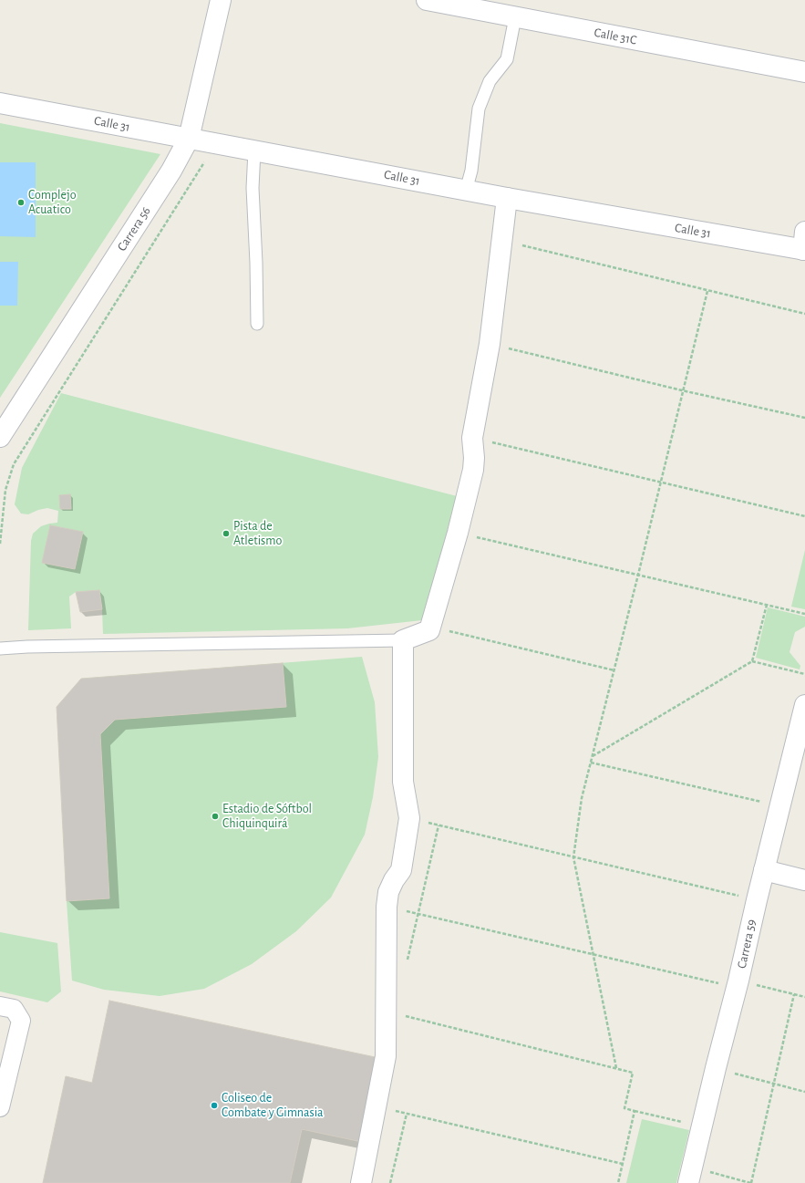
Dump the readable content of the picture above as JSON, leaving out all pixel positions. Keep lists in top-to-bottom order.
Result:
{
  "streets": {
    "street": [
      "Calle 31C",
      "Calle 31",
      "Carrera 56",
      "Carrera 59"
    ]
  },
  "crossings": [
    ["Calle 31", "Carrera 56"]
  ],
  "places": [
    "Complejo Acuatico",
    "Pista de Atletismo",
    "Estadio de Sóftbol Chiquinquirá",
    "Coliseo de Combate y Gimnasia"
  ]
}
